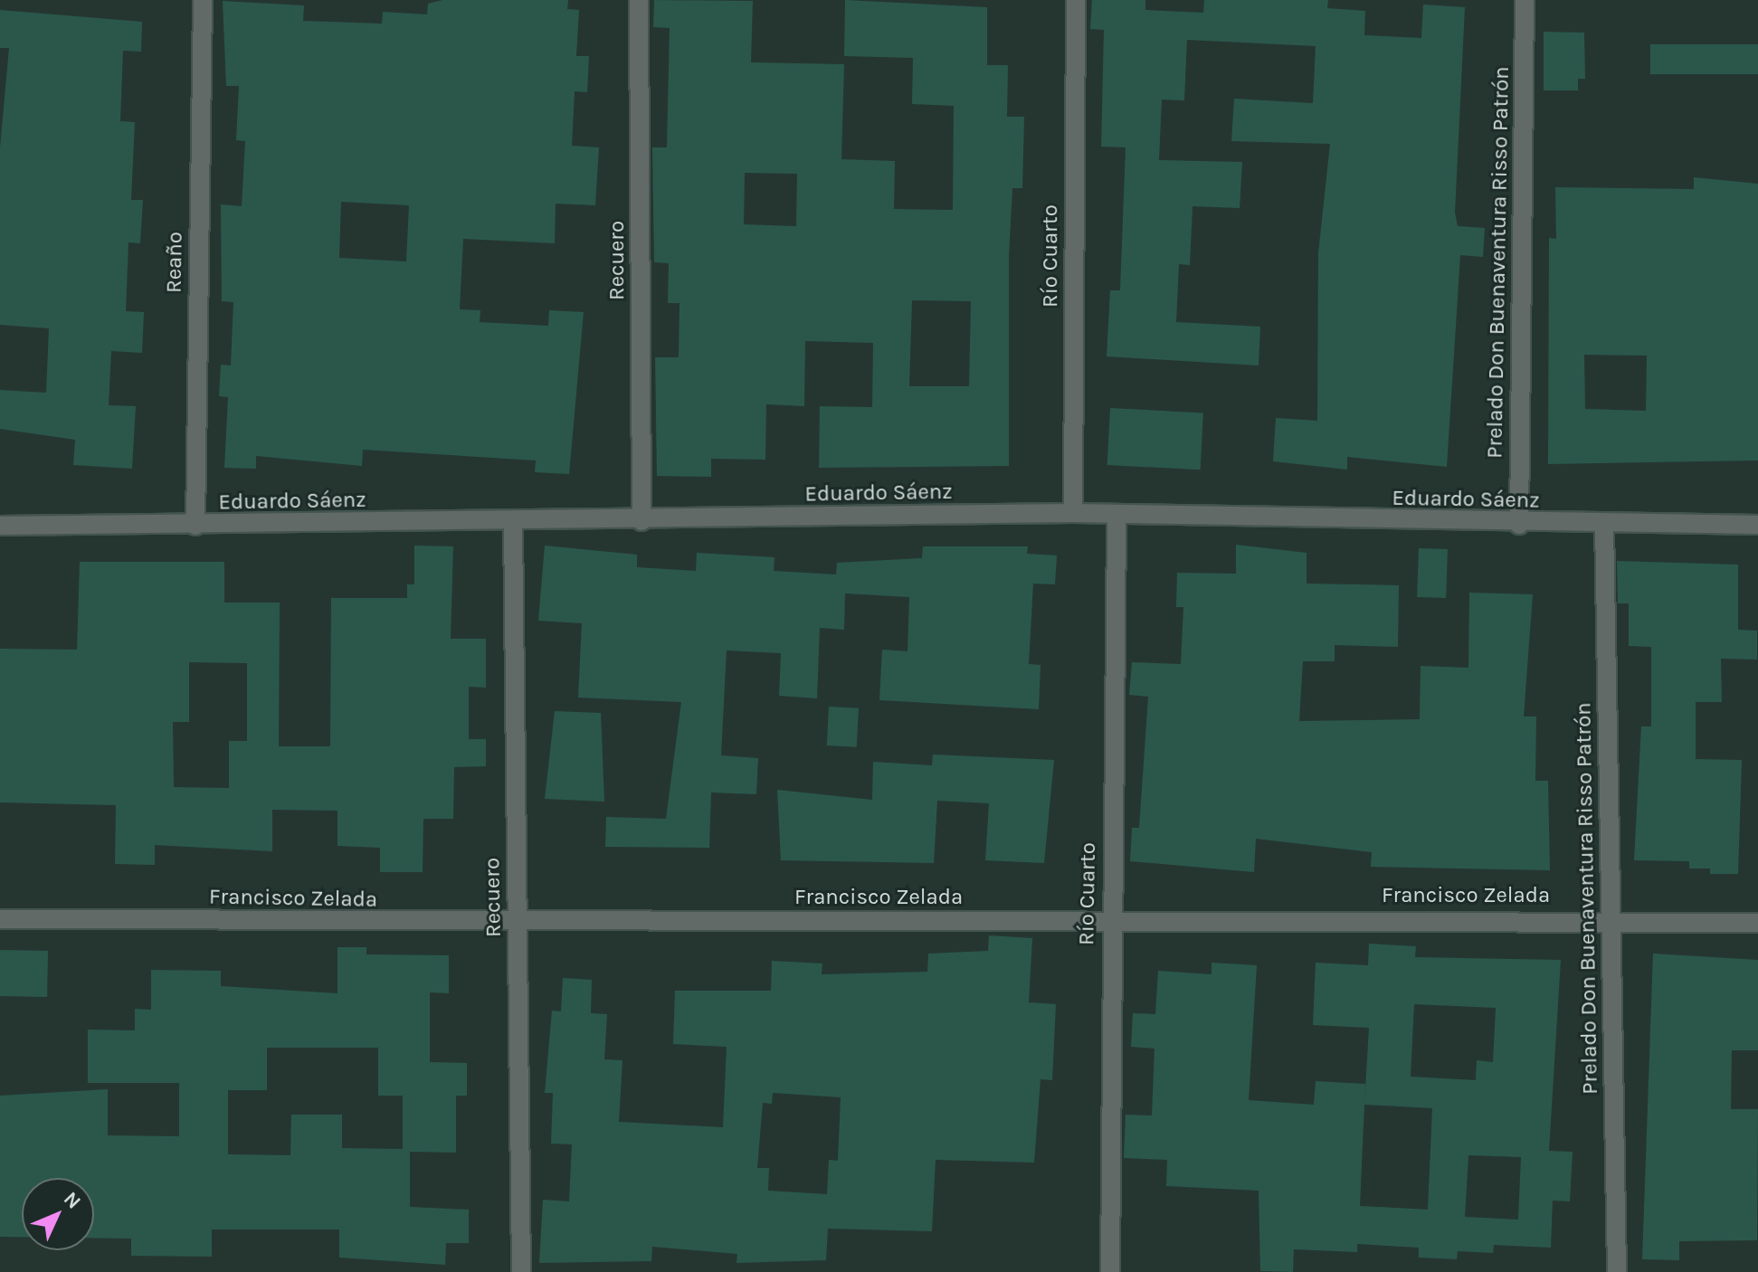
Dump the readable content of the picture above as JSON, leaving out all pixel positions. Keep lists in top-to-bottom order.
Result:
{
  "streets": {
    "street": [
      "Río Cuarto",
      "Recuero",
      "Reaño",
      "Prelado Don Buenaventura Risso Patrón",
      "Eduardo Sáenz",
      "Francisco Zelada"
    ]
  },
  "crossings": [
    ["Río Cuarto", "Eduardo Sáenz"],
    ["Río Cuarto", "Francisco Zelada"],
    ["Recuero", "Eduardo Sáenz"],
    ["Recuero", "Francisco Zelada"],
    ["Reaño", "Eduardo Sáenz"],
    ["Prelado Don Buenaventura Risso Patrón", "Eduardo Sáenz"],
    ["Prelado Don Buenaventura Risso Patrón", "Francisco Zelada"]
  ],
  "north": "top right"
}
